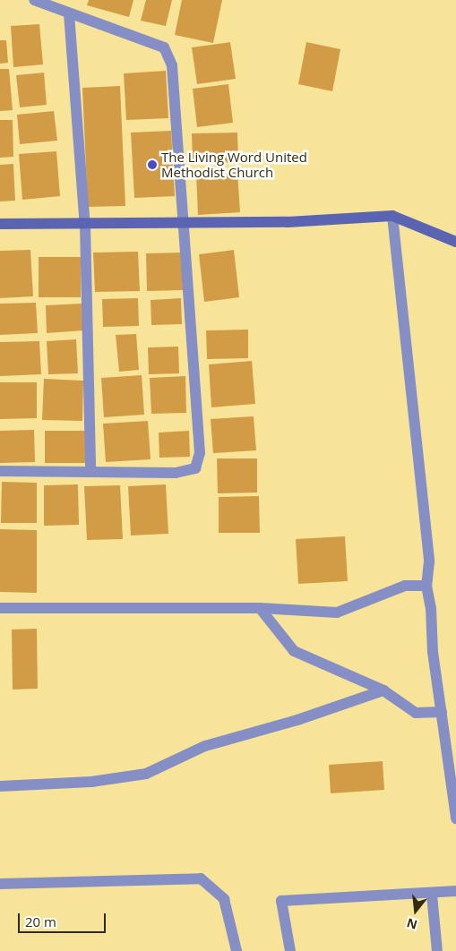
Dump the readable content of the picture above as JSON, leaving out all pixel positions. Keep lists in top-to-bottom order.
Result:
{
  "places": ["The Living Word United Methodist Church"],
  "scale_bar": "20 m",
  "north": "bottom"
}
